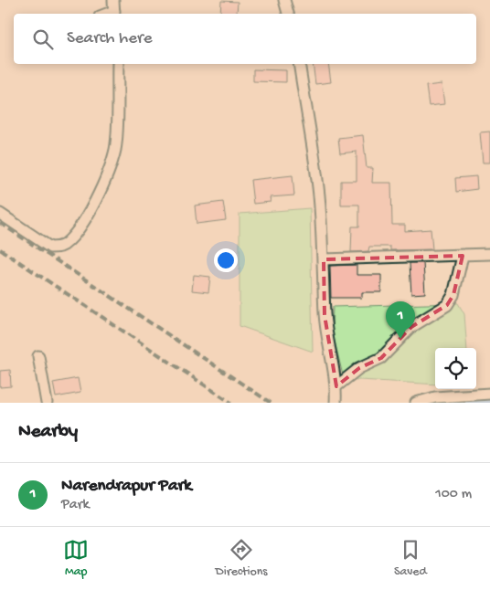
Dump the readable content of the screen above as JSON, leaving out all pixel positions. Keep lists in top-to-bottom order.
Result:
{
  "page": {
    "search": "Search here",
    "pins": "1",
    "heading": "Nearby",
    "list": [
      {
        "mark": "1",
        "name": "Narendrapur Park",
        "note": "Park",
        "value": "100 m"
      }
    ],
    "nav": ["Map", "Directions", "Saved"]
  }
}
